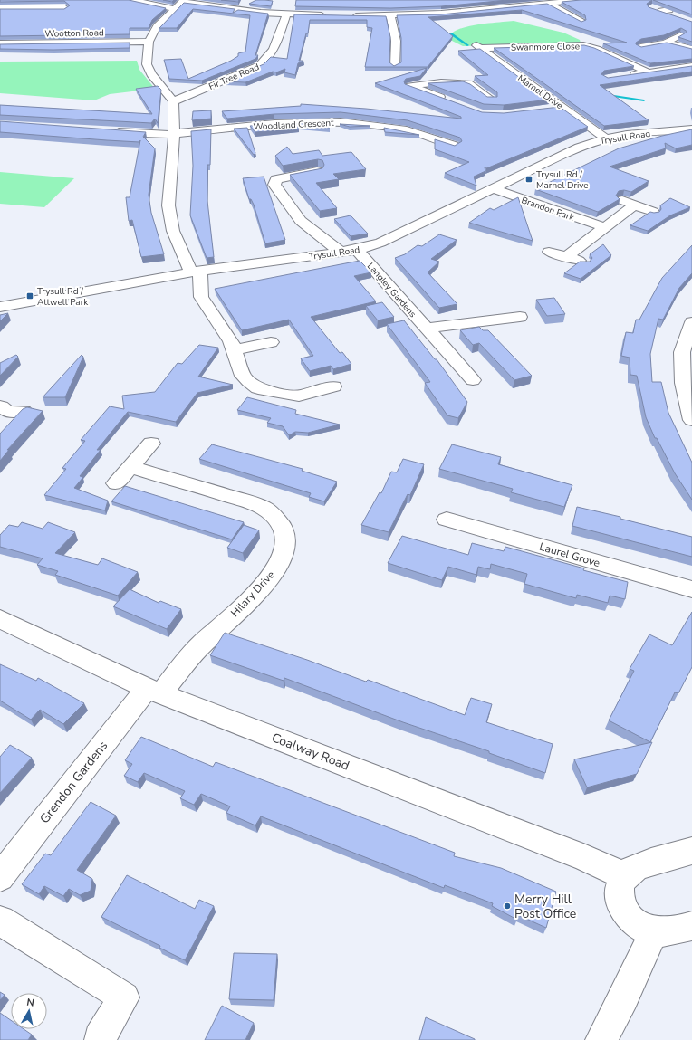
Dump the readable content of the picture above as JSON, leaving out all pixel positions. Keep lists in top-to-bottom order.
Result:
{
  "streets": {
    "street": [
      "Wootton Road",
      "Swanmore Close",
      "Fir Tree Road",
      "Marnel Drive",
      "Woodland Crescent",
      "Trysull Road",
      "Brandon Park",
      "Langley Gardens",
      "Laurel Grove",
      "Hilary Drive",
      "Coalway Road",
      "Grendon Gardens"
    ]
  },
  "crossings": [
    ["Swanmore Close", "Marnel Drive"],
    ["Marnel Drive", "Trysull Road"],
    ["Trysull Road", "Brandon Park"],
    ["Trysull Road", "Langley Gardens"],
    ["Hilary Drive", "Coalway Road"],
    ["Hilary Drive", "Grendon Gardens"],
    ["Coalway Road", "Grendon Gardens"]
  ],
  "places": {
    "transit": ["Trysull Rd / Marnel Drive", "Trysull Rd / Attwell Park"],
    "other": ["Merry Hill Post Office"]
  },
  "north": "top"
}
